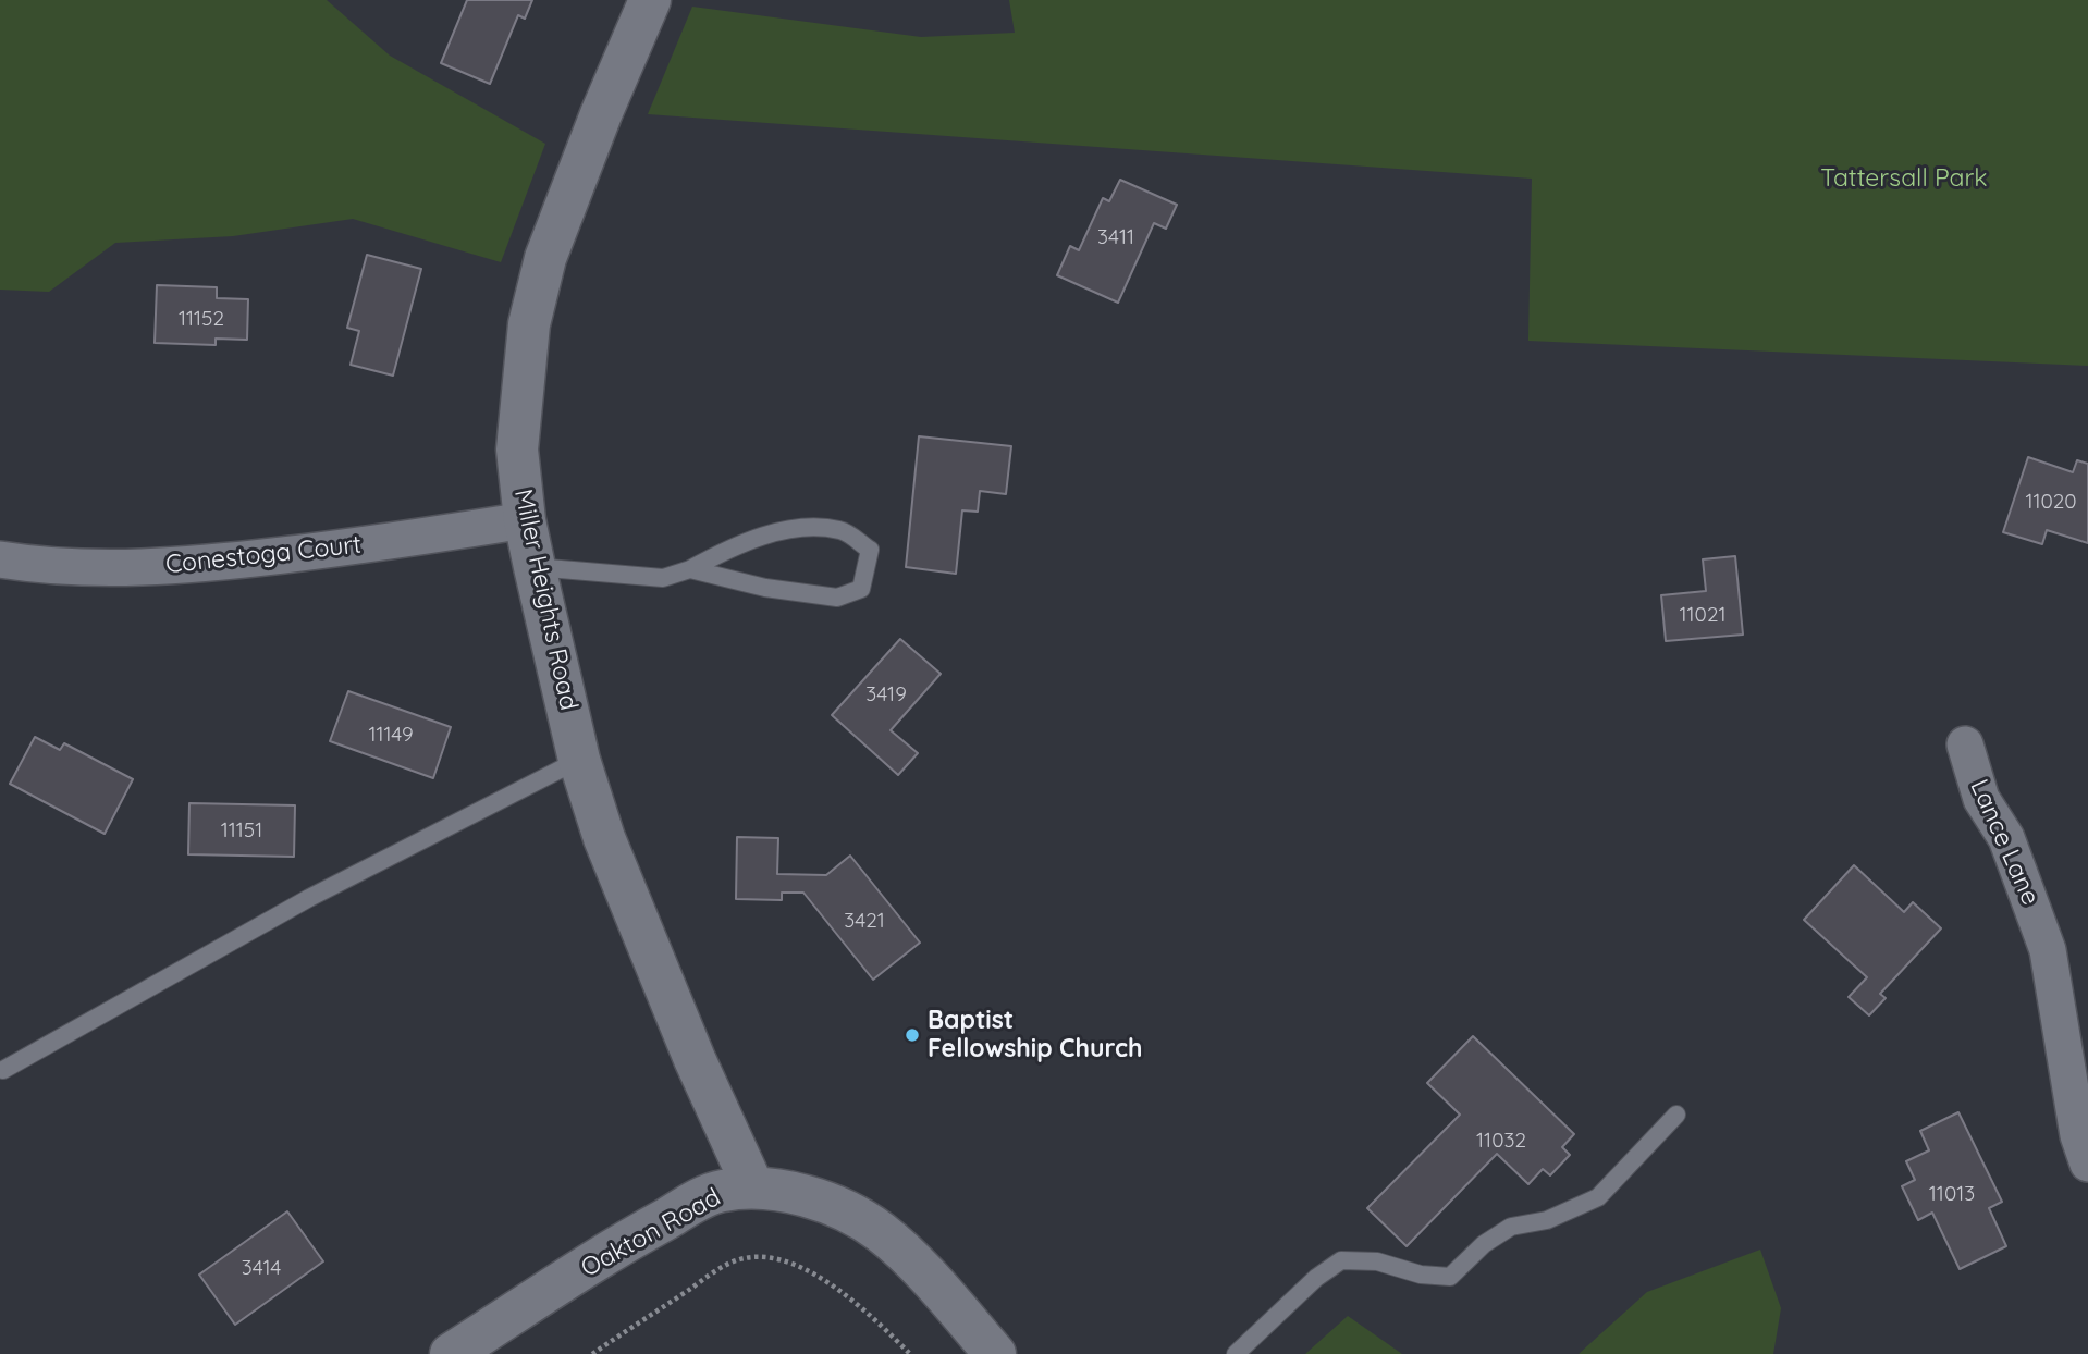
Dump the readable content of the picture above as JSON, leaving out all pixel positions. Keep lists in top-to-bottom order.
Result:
{
  "streets": {
    "street": [
      "Conestoga Court",
      "Miller Heights Road",
      "Lance Lane",
      "Oakton Road"
    ]
  },
  "crossings": [
    ["Conestoga Court", "Miller Heights Road"],
    ["Miller Heights Road", "Oakton Road"]
  ],
  "parks": ["Tattersall Park"],
  "places": ["Baptist Fellowship Church"],
  "house_numbers": [
    "3411",
    "11152",
    "11020",
    "11021",
    "3419",
    "11149",
    "11151",
    "3421",
    "11032",
    "11013",
    "3414"
  ]
}
